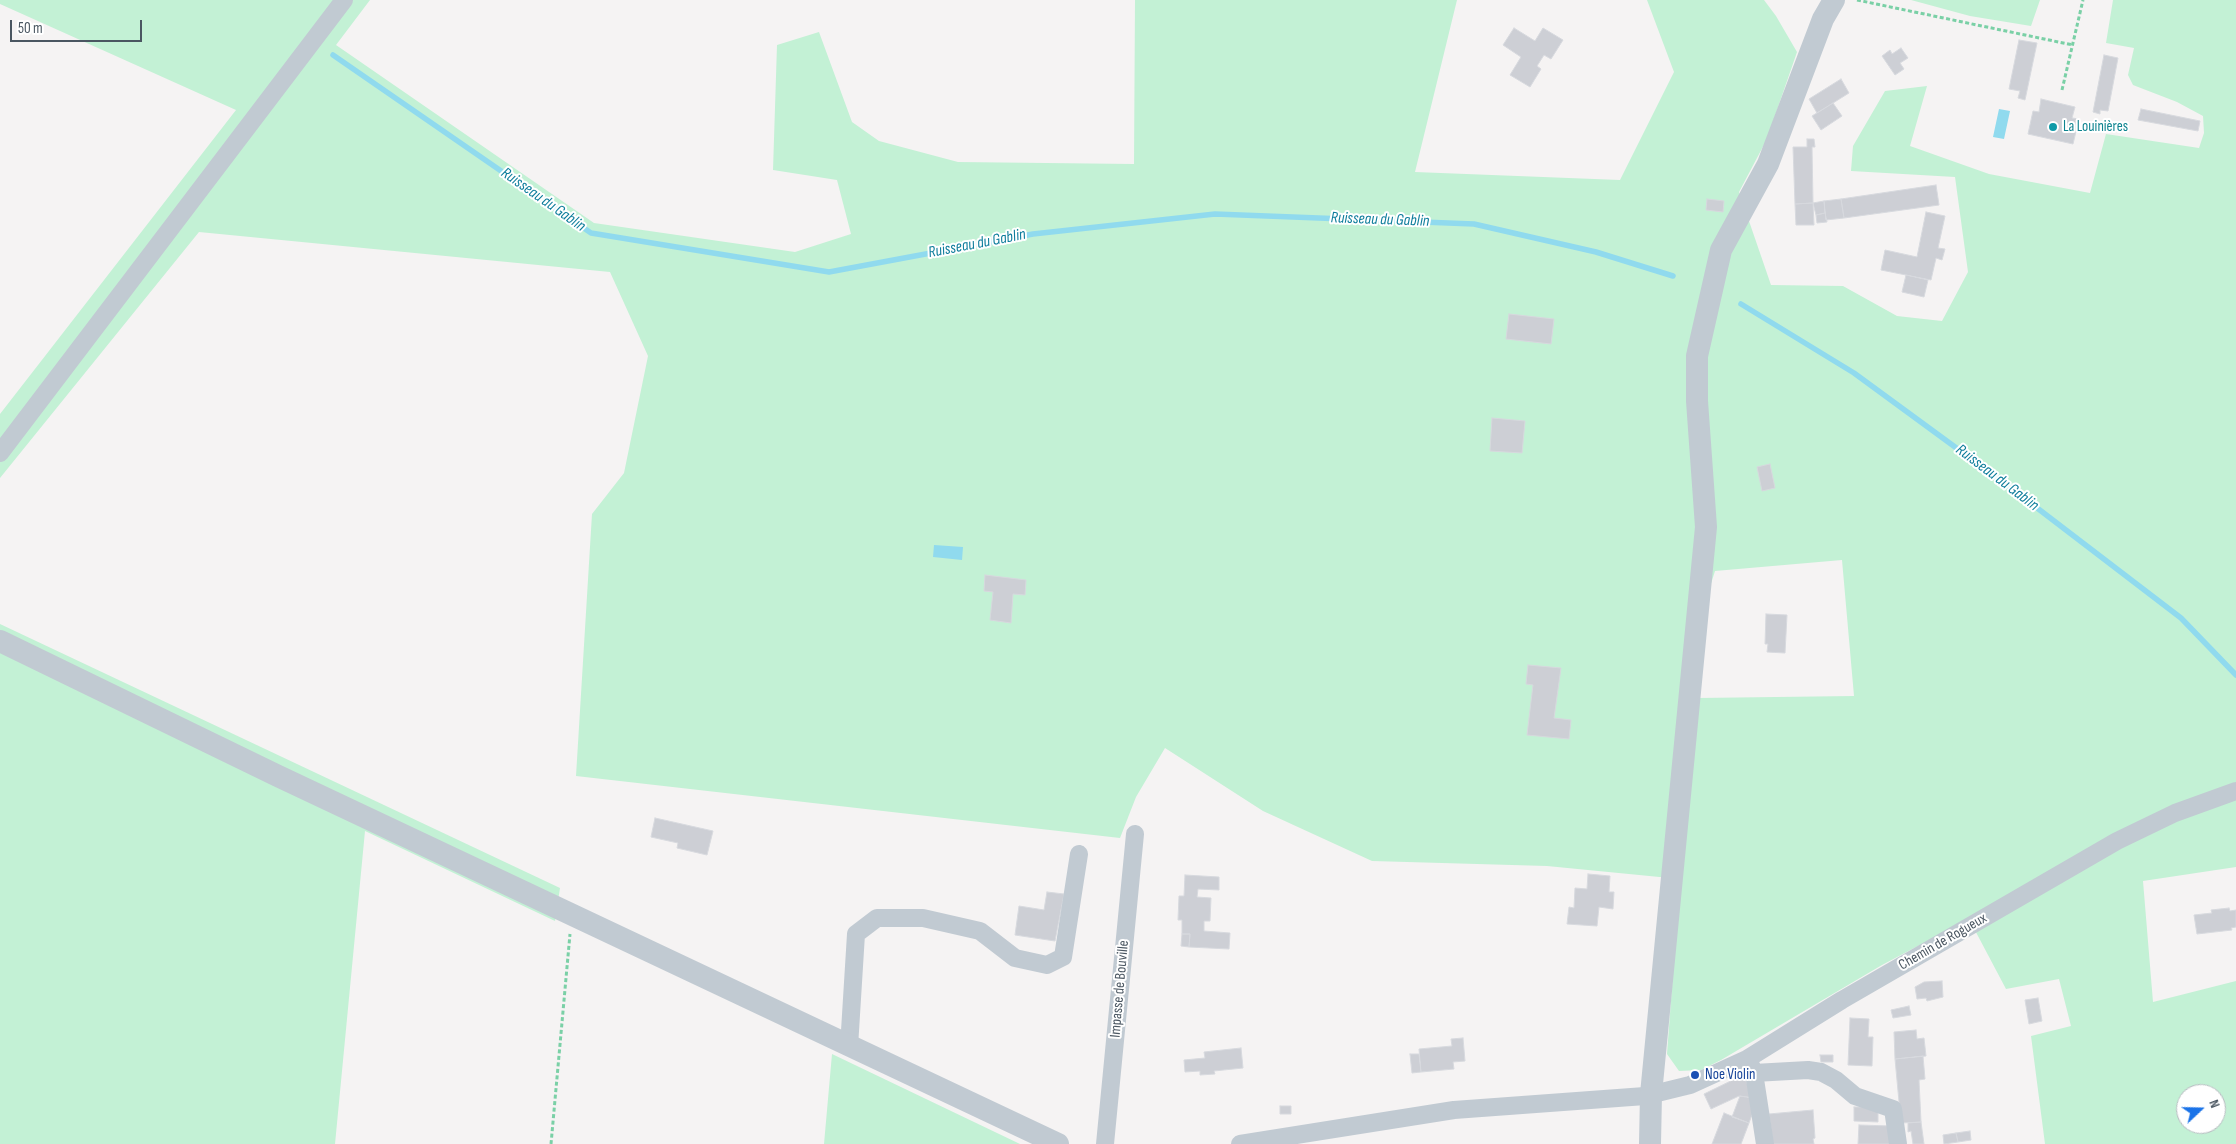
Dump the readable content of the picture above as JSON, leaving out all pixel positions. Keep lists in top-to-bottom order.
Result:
{
  "streets": {
    "street": ["Chemin de Rogueux", "Impasse de Bouville"]
  },
  "water": ["Ruisseau du Gablin"],
  "places": ["La Louinières", "Noe Violin"],
  "scale_bar": "50 m",
  "north": "right"
}
